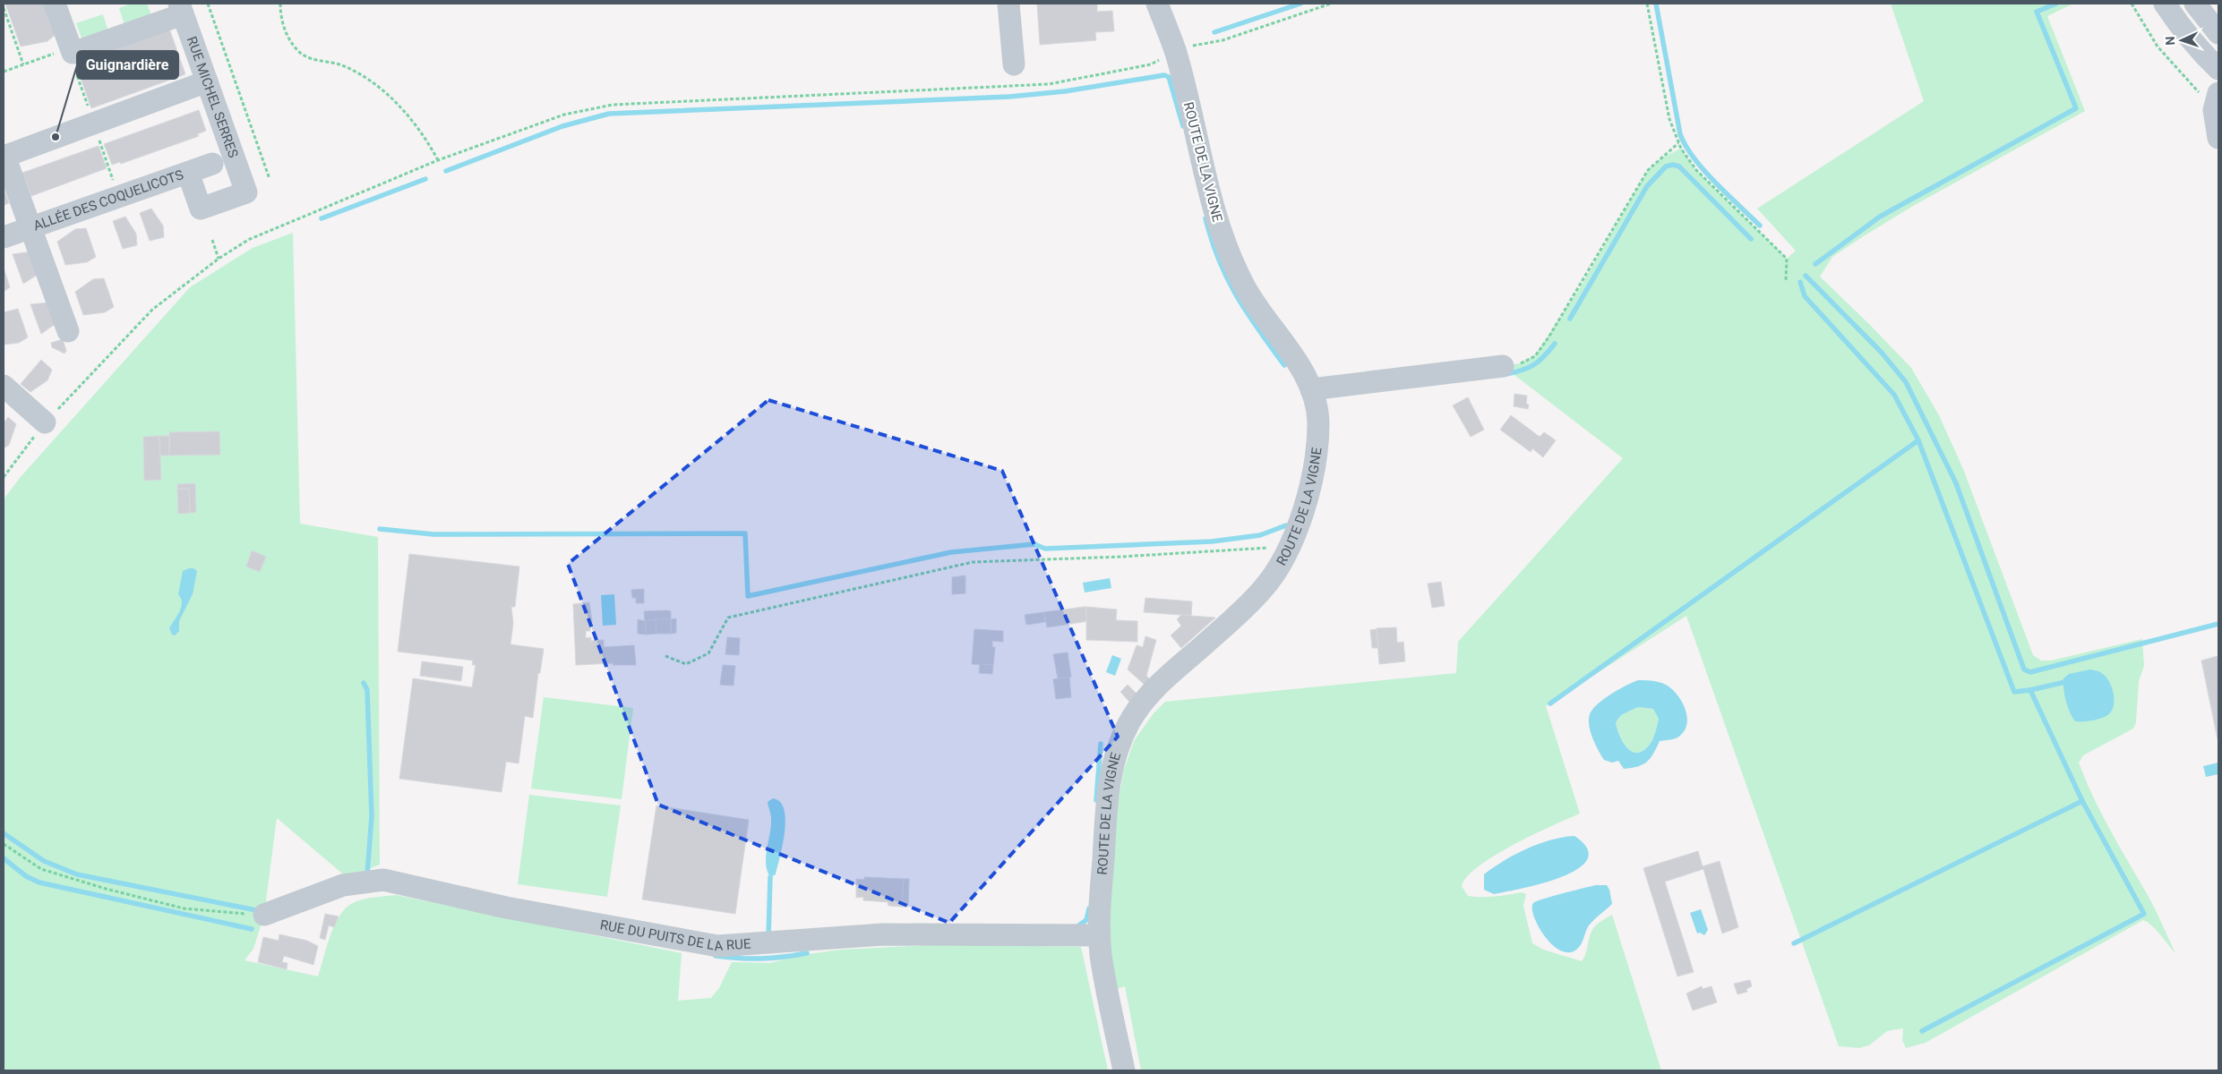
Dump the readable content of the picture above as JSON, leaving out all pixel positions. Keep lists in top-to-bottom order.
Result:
{
  "streets": {
    "street": [
      "RUE MICHEL SERRES",
      "ROUTE DE LA VIGNE",
      "ALLÉE DES COQUELICOTS",
      "RUE DU PUITS DE LA RUE"
    ]
  },
  "crossings": [
    ["RUE MICHEL SERRES", "ALLÉE DES COQUELICOTS"],
    ["ROUTE DE LA VIGNE", "RUE DU PUITS DE LA RUE"]
  ],
  "places": ["Guignardière"],
  "north": "left"
}
